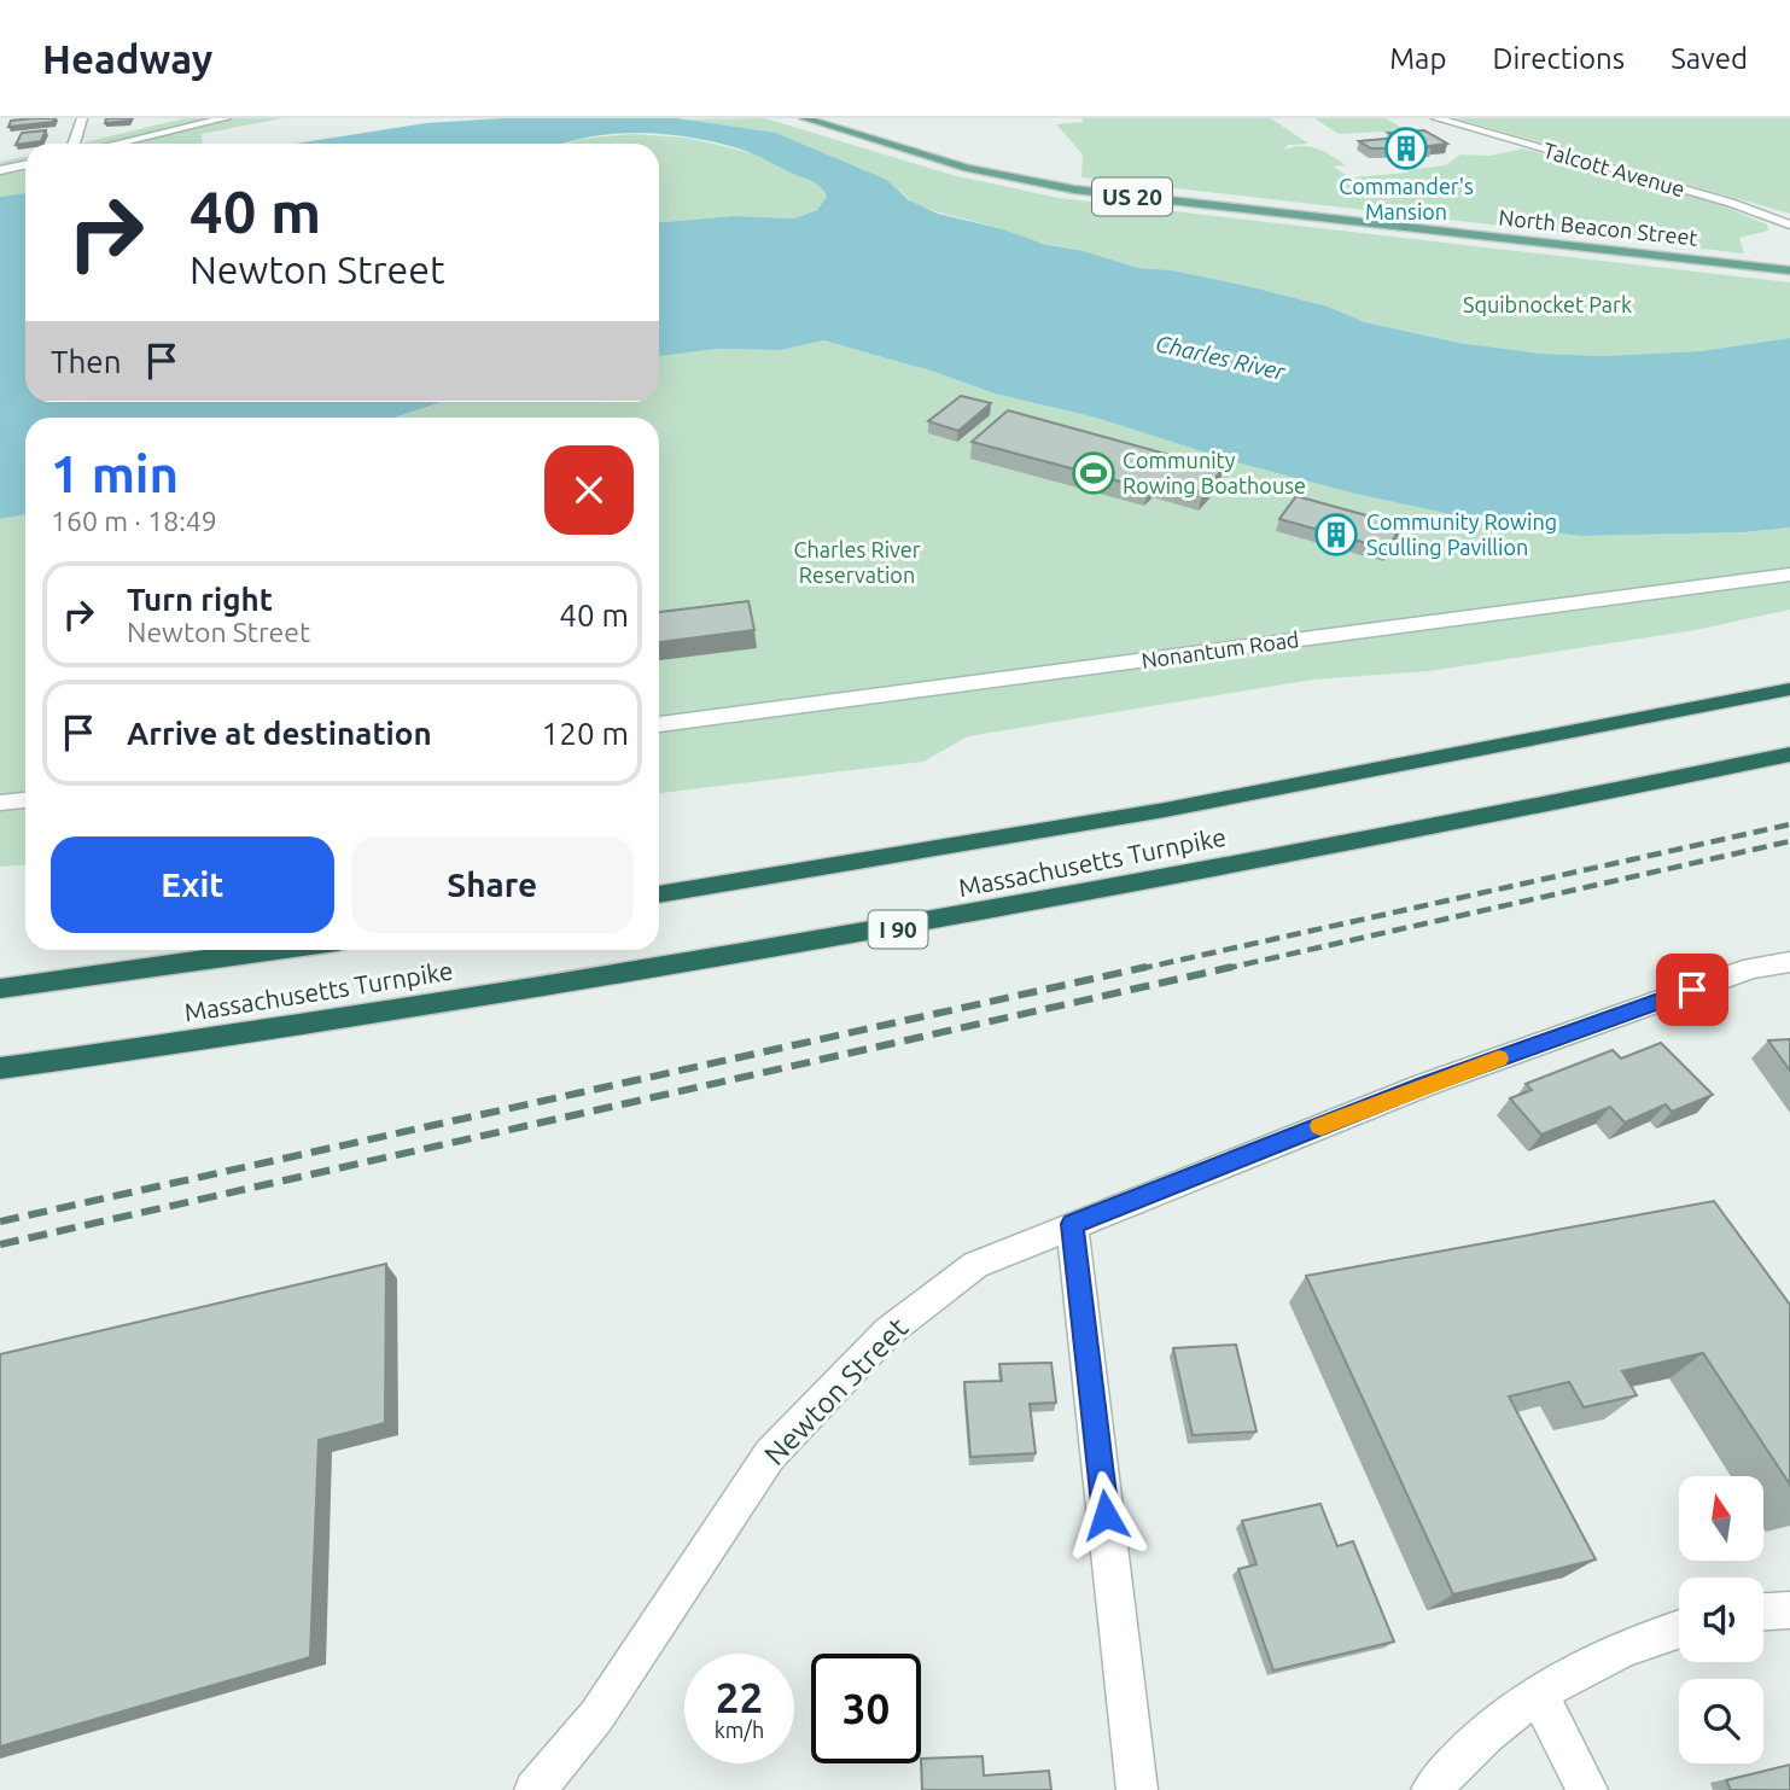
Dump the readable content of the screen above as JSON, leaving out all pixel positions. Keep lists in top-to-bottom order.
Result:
{
  "streets": {
    "highway": ["Massachusetts Turnpike", "I 90"],
    "main road": ["US 20", "North Beacon Street"],
    "street": ["Talcott Avenue", "Nonantum Road", "Newton Street"]
  },
  "water": ["Charles River"],
  "parks": ["Squibnocket Park", "Charles River Reservation"],
  "places": {
    "building": ["Commander's Mansion", "Community Rowing Sculling Pavillion"],
    "sports": ["Community Rowing Boathouse"]
  },
  "north": "top",
  "page": {
    "header": "Headway",
    "nav": ["Map", "Directions", "Saved"],
    "turn": ["40 m", "Newton Street"],
    "then": "Then",
    "heading": ["1 min", "160 m · 18:49"],
    "list": [
      {
        "name": "Turn right",
        "note": "Newton Street",
        "value": "40 m"
      },
      {
        "name": "Arrive at destination",
        "value": "120 m"
      }
    ],
    "buttons": ["Exit", "Share"],
    "speed": "22 km/h",
    "limit": "30"
  }
}
